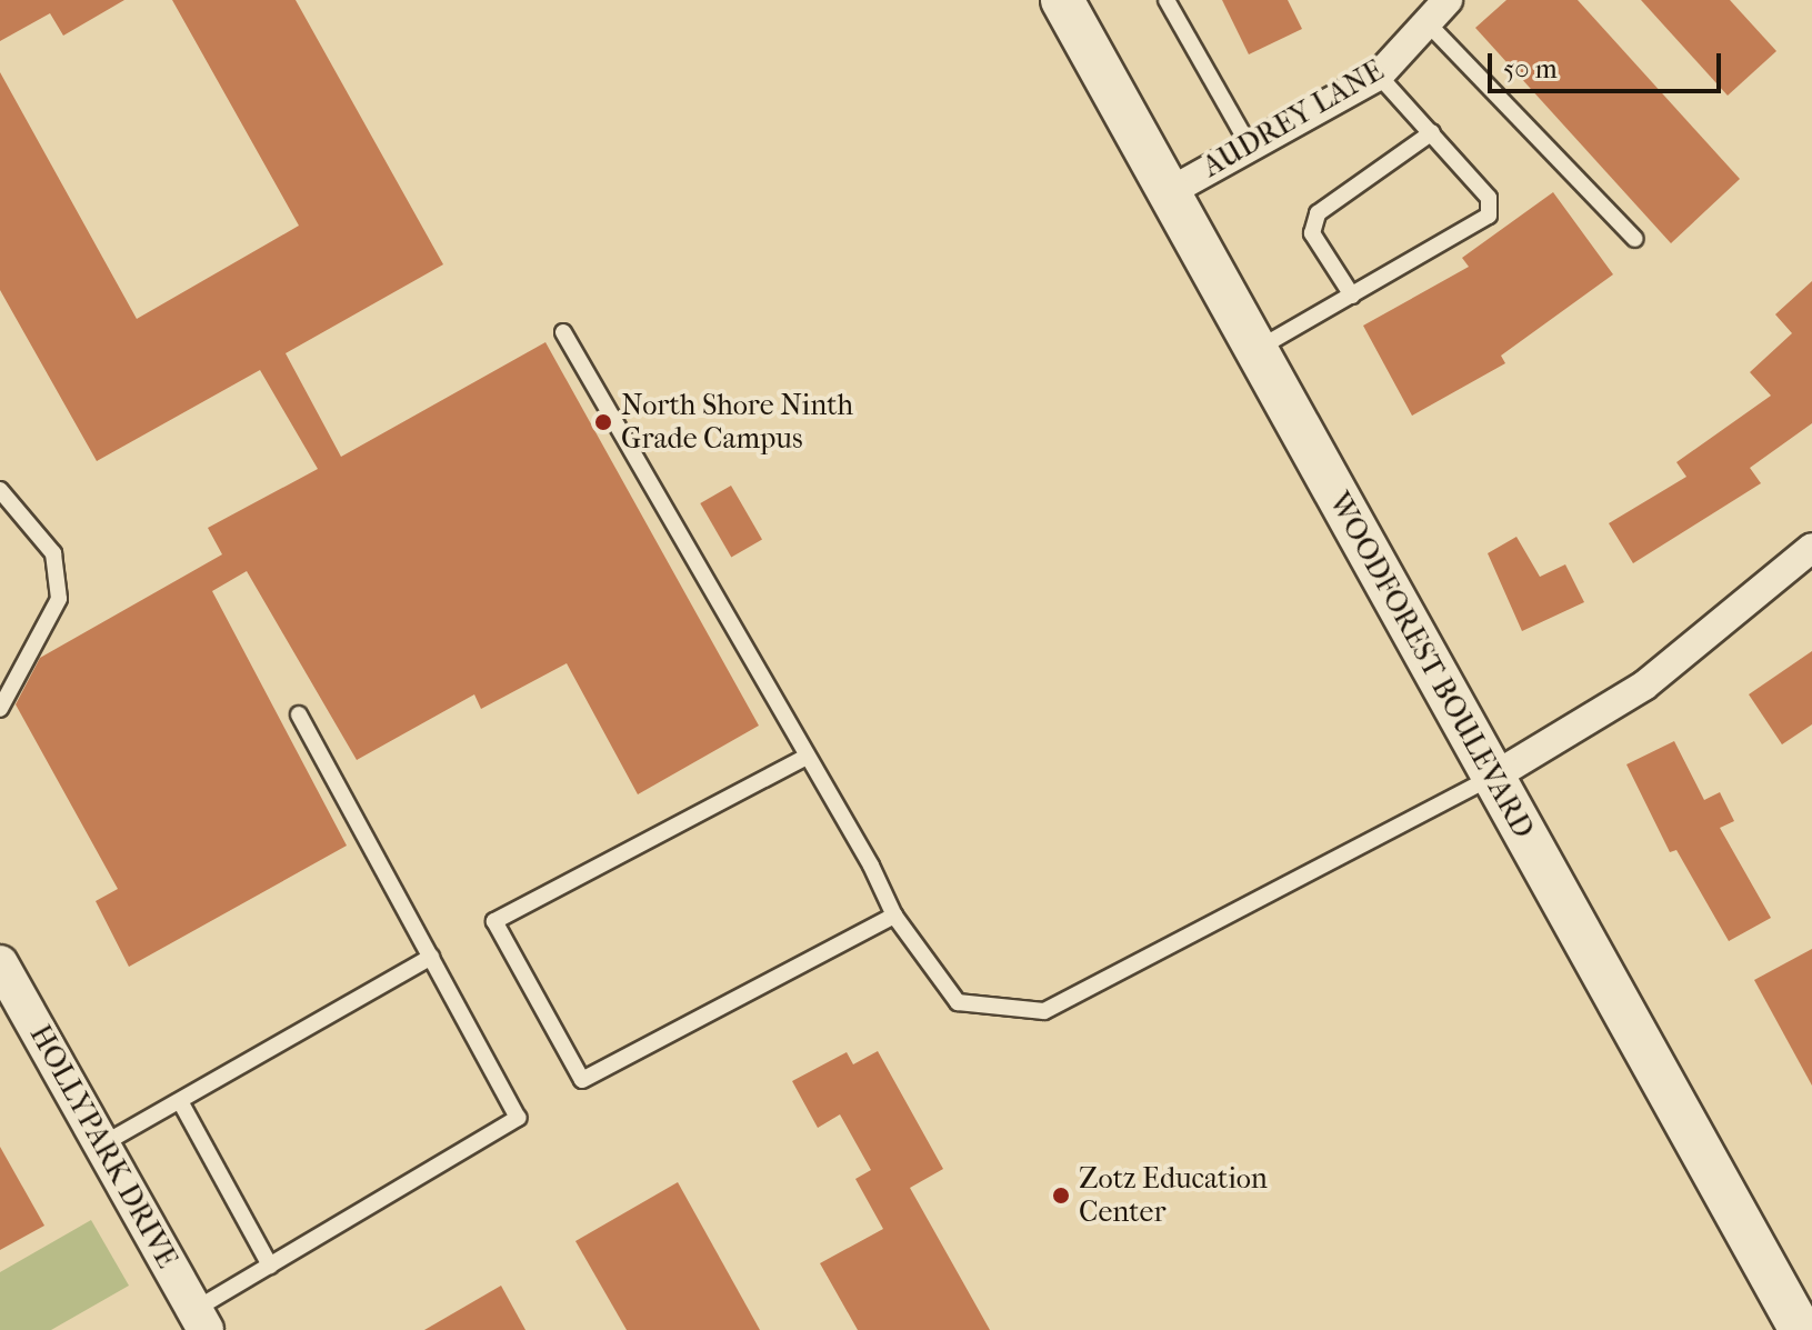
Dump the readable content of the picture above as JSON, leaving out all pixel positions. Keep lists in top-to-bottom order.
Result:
{
  "streets": {
    "main road": ["WOODFOREST BOULEVARD"],
    "street": ["AUDREY LANE", "HOLLYPARK DRIVE"]
  },
  "crossings": [
    ["AUDREY LANE", "WOODFOREST BOULEVARD"]
  ],
  "places": ["North Shore Ninth Grade Campus", "Zotz Education Center"],
  "scale_bar": "50 m"
}
